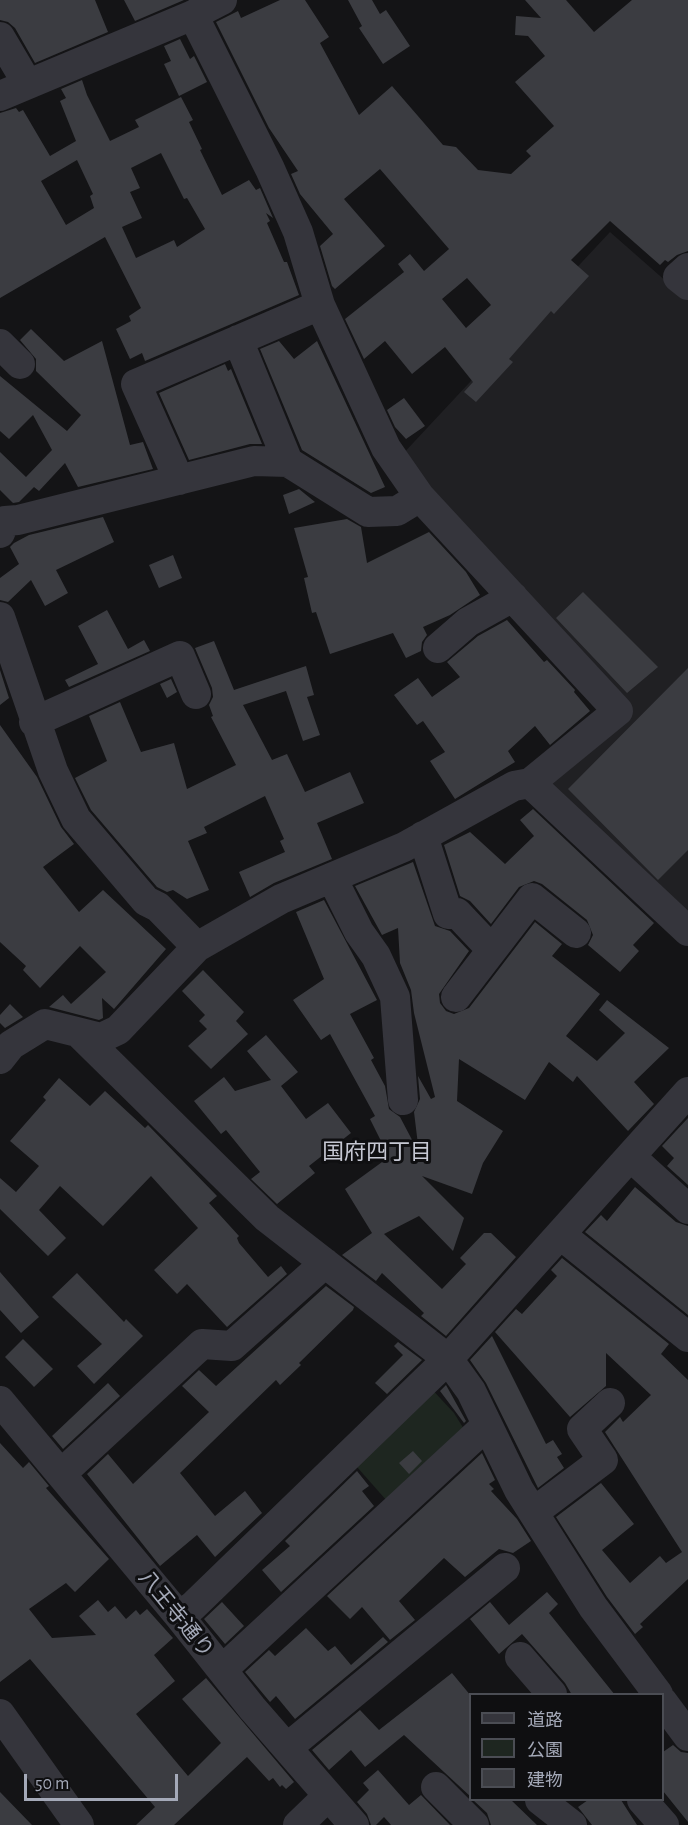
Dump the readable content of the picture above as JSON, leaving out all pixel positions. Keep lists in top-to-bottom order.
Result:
{
  "streets": {
    "street": ["八王寺通り"]
  },
  "districts": ["国府四丁目"],
  "legend": ["道路", "公園", "建物"],
  "scale_bar": "50 m"
}
